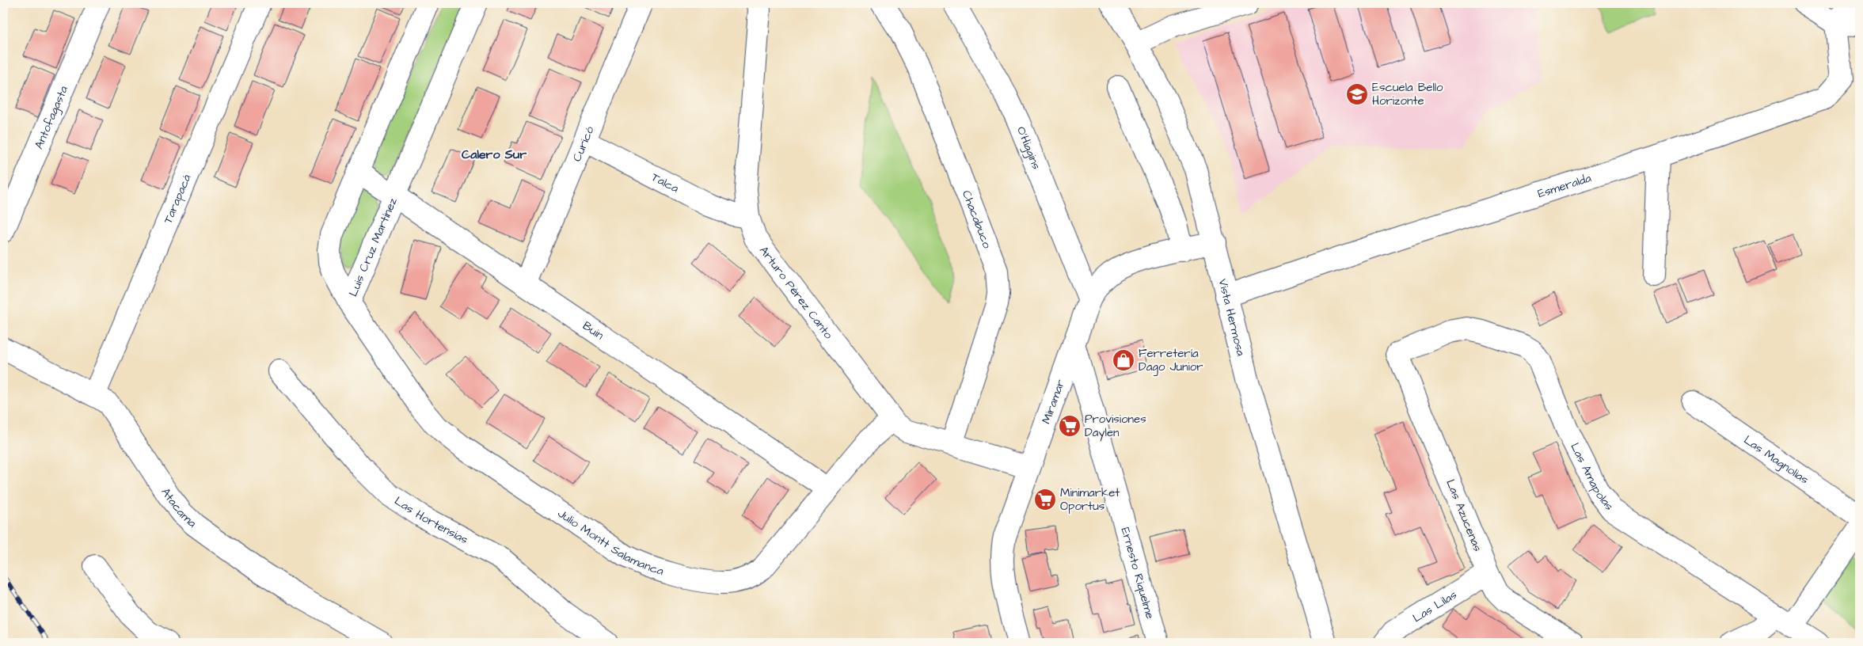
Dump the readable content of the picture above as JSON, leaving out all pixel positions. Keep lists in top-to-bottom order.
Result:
{
  "streets": {
    "street": [
      "Antofagasta",
      "Curicó",
      "O'Higgins",
      "Talca",
      "Esmeralda",
      "Tarapacá",
      "Chacabuco",
      "Luis Cruz Martínez",
      "Arturo Pérez Canto",
      "Vista Hermosa",
      "Buin",
      "Miramar",
      "Las Magnolias",
      "Las Amapolas",
      "Atacama",
      "Las Azucenas",
      "Las Hortensias",
      "Julio Montt Salamanca",
      "Ernesto Riquelme",
      "Las Lilas"
    ]
  },
  "crossings": [
    ["Curicó", "Talca"],
    ["Curicó", "Buin"],
    ["O'Higgins", "Miramar"],
    ["Talca", "Arturo Pérez Canto"],
    ["Esmeralda", "Vista Hermosa"],
    ["Tarapacá", "Atacama"],
    ["Chacabuco", "Arturo Pérez Canto"],
    ["Luis Cruz Martínez", "Buin"],
    ["Luis Cruz Martínez", "Julio Montt Salamanca"],
    ["Arturo Pérez Canto", "Miramar"],
    ["Arturo Pérez Canto", "Julio Montt Salamanca"],
    ["Vista Hermosa", "Miramar"],
    ["Buin", "Julio Montt Salamanca"],
    ["Miramar", "Ernesto Riquelme"],
    ["Las Amapolas", "Las Azucenas"],
    ["Las Azucenas", "Las Lilas"]
  ],
  "districts": ["Calero Sur"],
  "places": {
    "school or university": ["Escuela Bello Horizonte"],
    "shop": ["Ferretería Dago Junior"],
    "supermarket": ["Provisiones Daylen", "Minimarket Oportus"]
  }
}
